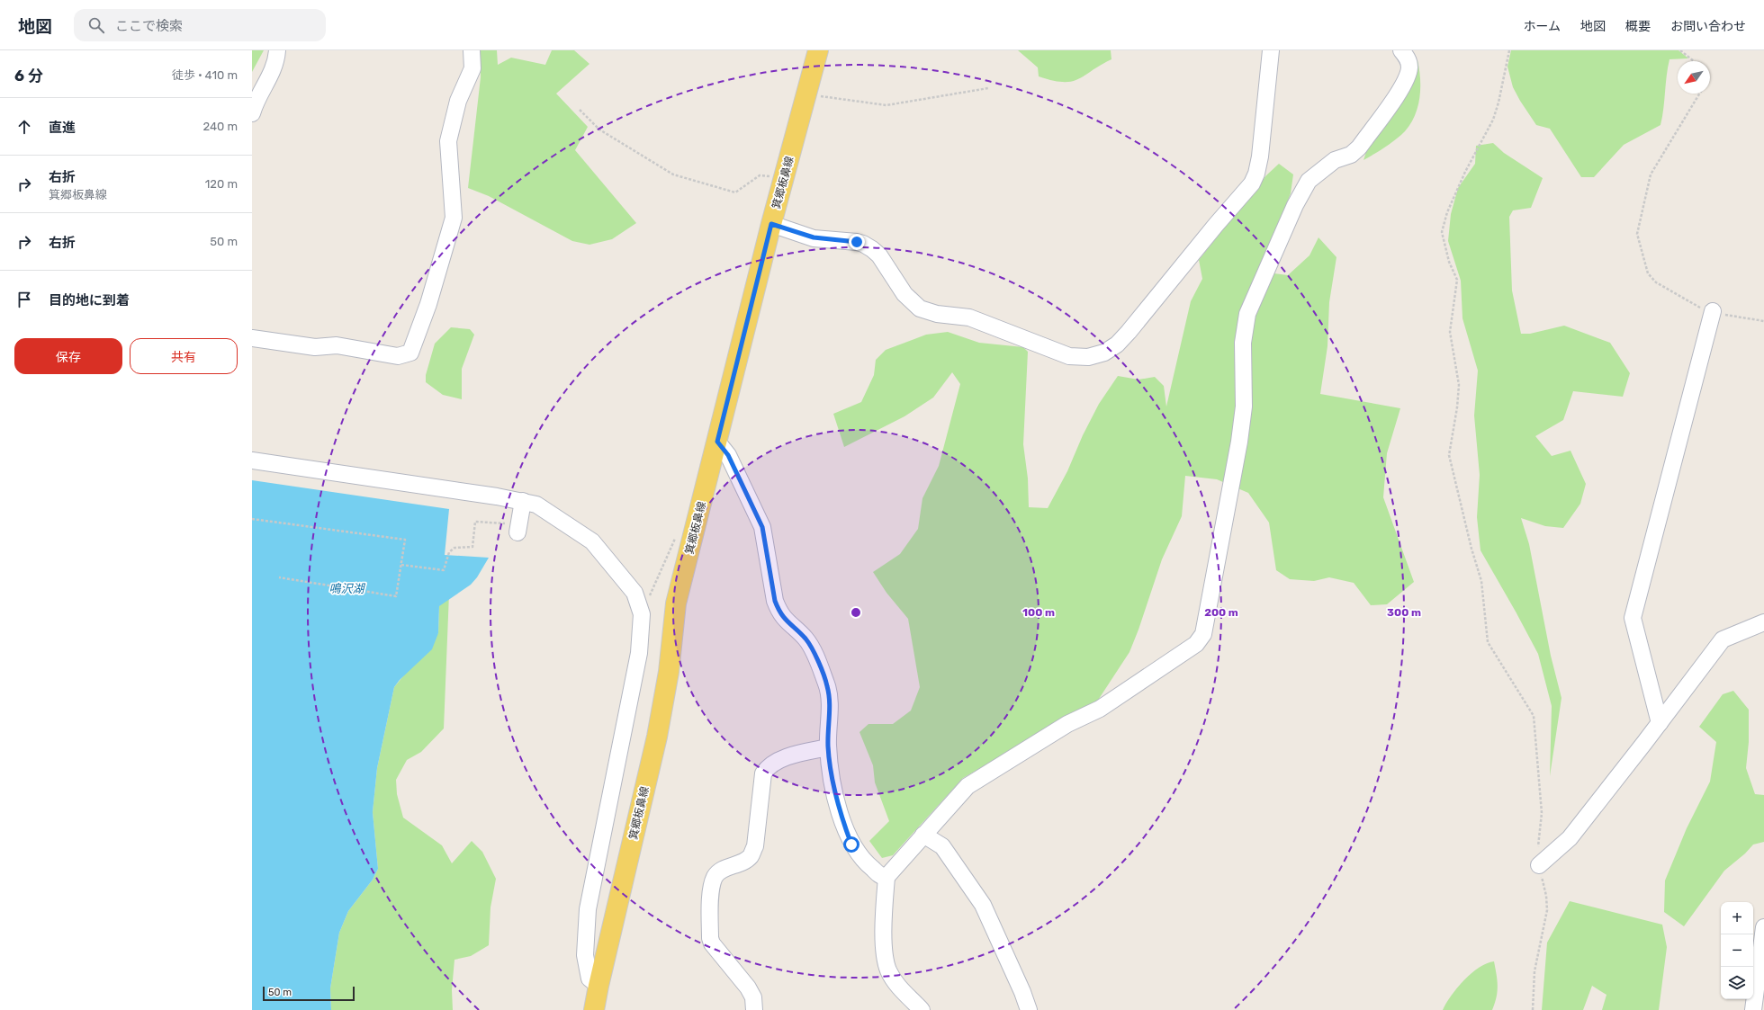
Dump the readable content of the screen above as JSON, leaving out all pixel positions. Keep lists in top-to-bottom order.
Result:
{
  "streets": {
    "main road": ["箕郷板鼻線"]
  },
  "water": ["鳴沢湖"],
  "scale_bar": "50 m",
  "north": "bottom left",
  "page": {
    "header": "地図",
    "search": "ここで検索",
    "nav": [
      "ホーム",
      "地図",
      "概要",
      "お問い合わせ"
    ],
    "heading": ["6 分", "徒歩 · 410 m"],
    "list": [
      ["直進", "240 m"],
      ["右折", "箕郷板鼻線", "120 m"],
      ["右折", "50 m"],
      "目的地に到着"
    ],
    "buttons": ["保存", "共有"],
    "map_buttons": ["+", "−"],
    "scale": "50 m"
  },
  "rings": ["100 m", "200 m", "300 m"]
}
